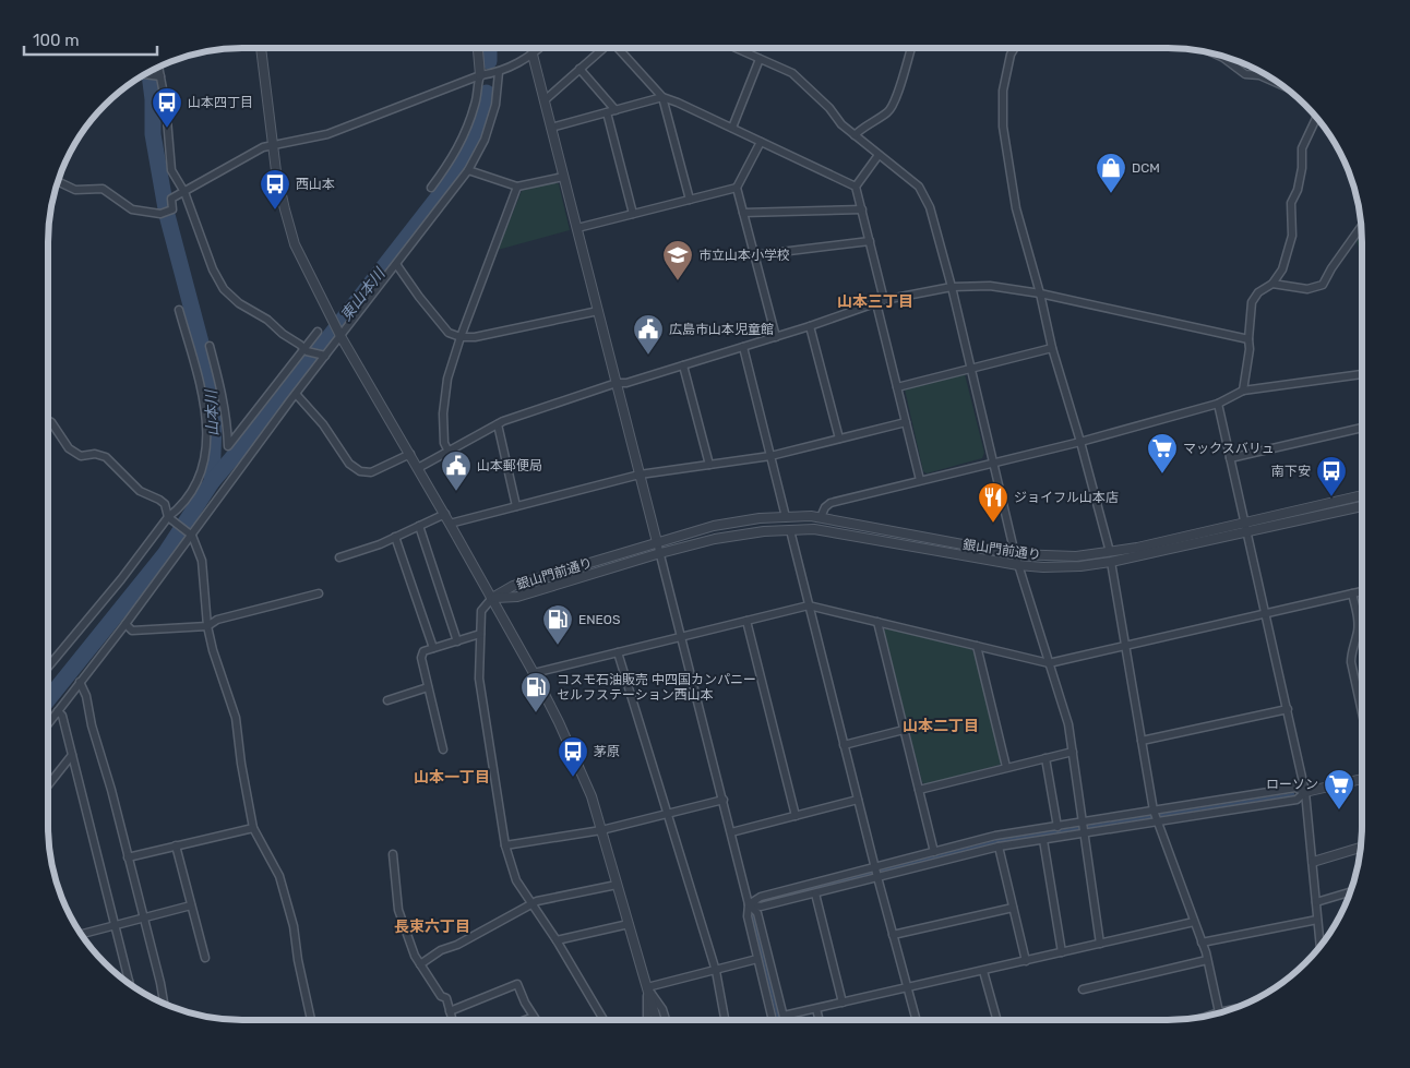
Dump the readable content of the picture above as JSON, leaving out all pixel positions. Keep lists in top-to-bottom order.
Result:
{
  "streets": {
    "street": ["銀山門前通り"]
  },
  "districts": [
    "山本三丁目",
    "山本二丁目",
    "山本一丁目",
    "長束六丁目"
  ],
  "water": ["東山本川", "山本川"],
  "places": {
    "bus stop": [
      "山本四丁目",
      "西山本",
      "南下安",
      "茅原"
    ],
    "shop": ["DCM"],
    "school or university": ["市立山本小学校"],
    "public building": ["広島市山本児童館", "山本郵便局"],
    "supermarket": ["マックスバリュ", "ローソン"],
    "restaurant": ["ジョイフル山本店"],
    "fuel station": ["ENEOS", "コスモ石油販売 中四国カンパニー セルフステーション西山本"]
  },
  "scale_bar": "100 m"
}
